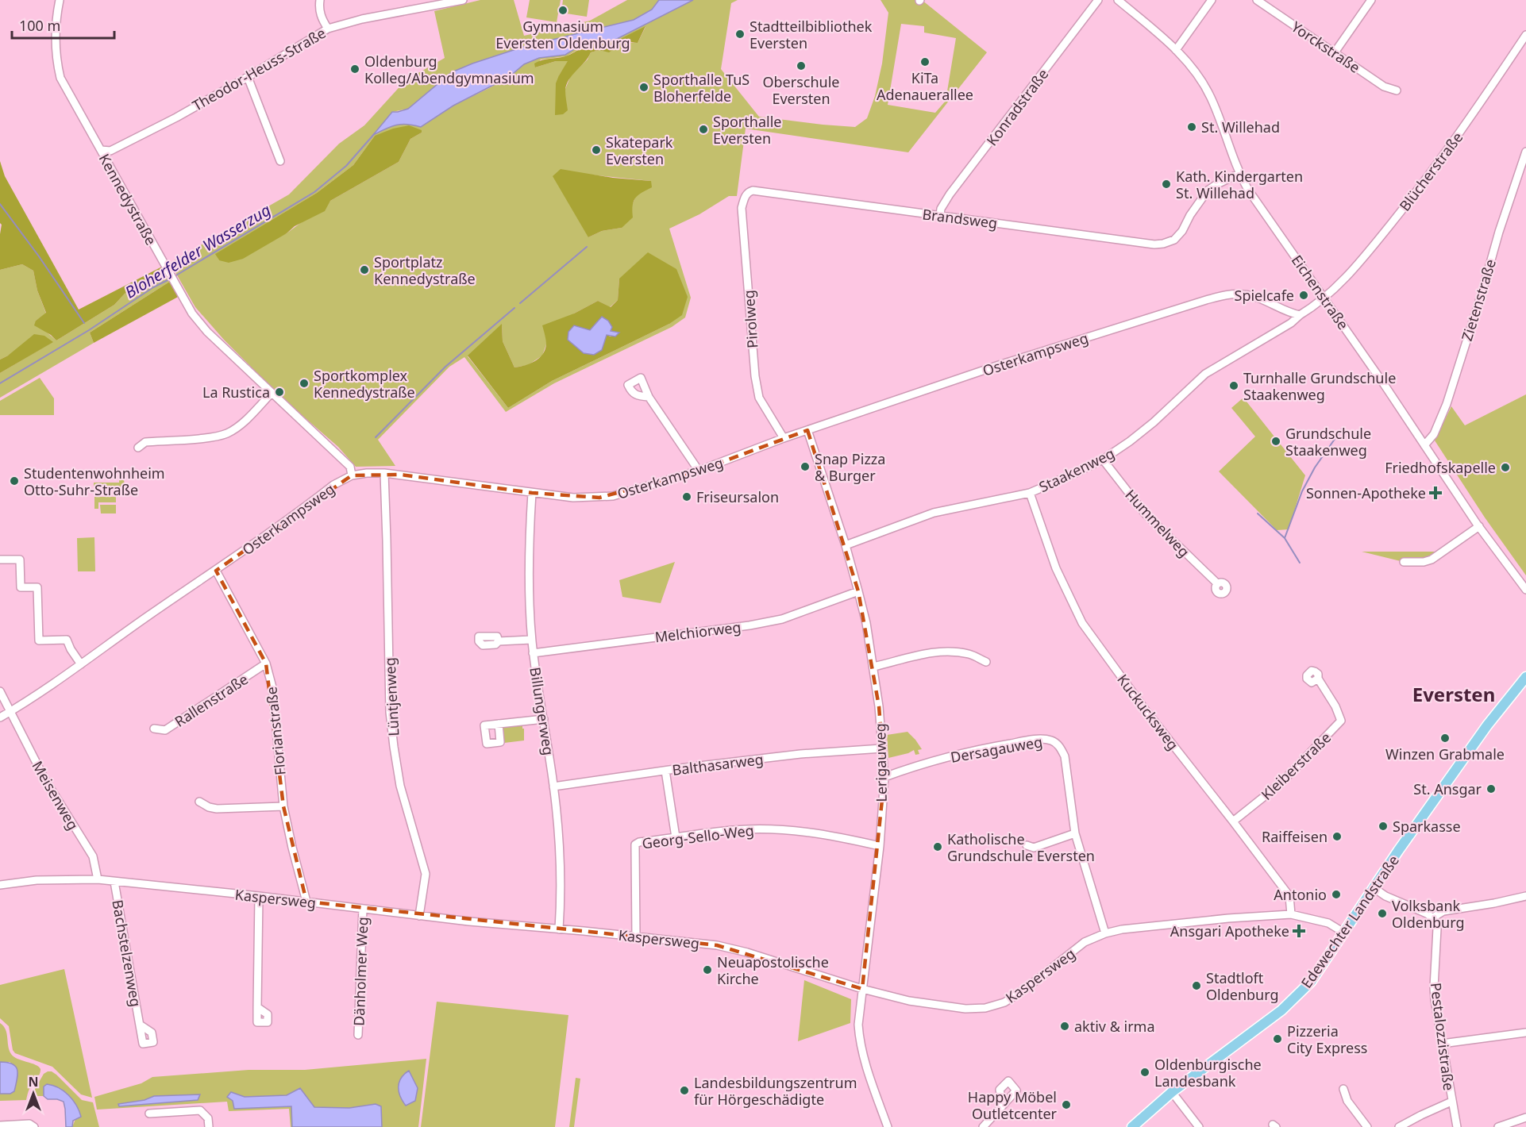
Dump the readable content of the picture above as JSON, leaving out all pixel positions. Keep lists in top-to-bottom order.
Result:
{
  "streets": {
    "main road": ["Edewechter Landstraße"],
    "street": [
      "Yorckstraße",
      "Theodor-Heuss-Straße",
      "Konradstraße",
      "Blücherstraße",
      "Kennedystraße",
      "Brandsweg",
      "Eichenstraße",
      "Zietenstraße",
      "Pirolweg",
      "Osterkampsweg",
      "Staakenweg",
      "Hummelweg",
      "Melchiorweg",
      "Lüntjenweg",
      "Rallenstraße",
      "Billungerweg",
      "Kuckucksweg",
      "Florianstraße",
      "Dersagauweg",
      "Lerigauweg",
      "Balthasarweg",
      "Kleiberstraße",
      "Meisenweg",
      "Georg-Sello-Weg",
      "Kaspersweg",
      "Bachstelzenweg",
      "Dänholmer Weg",
      "Pestalozzistraße"
    ]
  },
  "crossings": [
    ["Theodor-Heuss-Straße", "Kennedystraße"],
    ["Konradstraße", "Brandsweg"],
    ["Blücherstraße", "Eichenstraße"],
    ["Kennedystraße", "Osterkampsweg"],
    ["Brandsweg", "Eichenstraße"],
    ["Brandsweg", "Pirolweg"],
    ["Eichenstraße", "Zietenstraße"],
    ["Pirolweg", "Osterkampsweg"],
    ["Osterkampsweg", "Staakenweg"],
    ["Osterkampsweg", "Lüntjenweg"],
    ["Osterkampsweg", "Billungerweg"],
    ["Osterkampsweg", "Florianstraße"],
    ["Osterkampsweg", "Lerigauweg"],
    ["Osterkampsweg", "Meisenweg"],
    ["Staakenweg", "Hummelweg"],
    ["Staakenweg", "Kuckucksweg"],
    ["Staakenweg", "Lerigauweg"],
    ["Melchiorweg", "Billungerweg"],
    ["Melchiorweg", "Lerigauweg"],
    ["Lüntjenweg", "Kaspersweg"],
    ["Rallenstraße", "Florianstraße"],
    ["Billungerweg", "Balthasarweg"],
    ["Billungerweg", "Kaspersweg"],
    ["Kuckucksweg", "Kleiberstraße"],
    ["Kuckucksweg", "Kaspersweg"],
    ["Florianstraße", "Kaspersweg"],
    ["Dersagauweg", "Lerigauweg"],
    ["Dersagauweg", "Kaspersweg"],
    ["Lerigauweg", "Balthasarweg"],
    ["Lerigauweg", "Georg-Sello-Weg"],
    ["Lerigauweg", "Kaspersweg"],
    ["Meisenweg", "Kaspersweg"],
    ["Georg-Sello-Weg", "Kaspersweg"],
    ["Kaspersweg", "Edewechter Landstraße"],
    ["Kaspersweg", "Bachstelzenweg"],
    ["Kaspersweg", "Dänholmer Weg"]
  ],
  "districts": ["Eversten"],
  "water": ["Bloherfelder Wasserzug"],
  "places": {
    "other": [
      "Gymnasium Eversten Oldenburg",
      "Stadtteilbibliothek Eversten",
      "KiTa Adenauerallee",
      "Oberschule Eversten",
      "Oldenburg Kolleg/Abendgymnasium",
      "Sporthalle TuS Bloherfelde",
      "St. Willehad",
      "Sporthalle Eversten",
      "Skatepark Eversten",
      "Kath. Kindergarten St. Willehad",
      "Sportplatz Kennedystraße",
      "Spielcafe",
      "Sportkomplex Kennedystraße",
      "Turnhalle Grundschule Staakenweg",
      "La Rustica",
      "Grundschule Staakenweg",
      "Snap Pizza & Burger",
      "Friedhofskapelle",
      "Studentenwohnheim Otto-Suhr-Straße",
      "Friseursalon",
      "Winzen Grabmale",
      "St. Ansgar",
      "Sparkasse",
      "Raiffeisen",
      "Katholische Grundschule Eversten",
      "Antonio",
      "Volksbank Oldenburg",
      "Neuapostolische Kirche",
      "Stadtloft Oldenburg",
      "aktiv & irma",
      "Pizzeria City Express",
      "Oldenburgische Landesbank",
      "Landesbildungszentrum für Hörgeschädigte",
      "Happy Möbel Outletcenter"
    ],
    "health": ["Sonnen-Apotheke", "Ansgari Apotheke"]
  },
  "scale_bar": "100 m",
  "north": "top"
}
